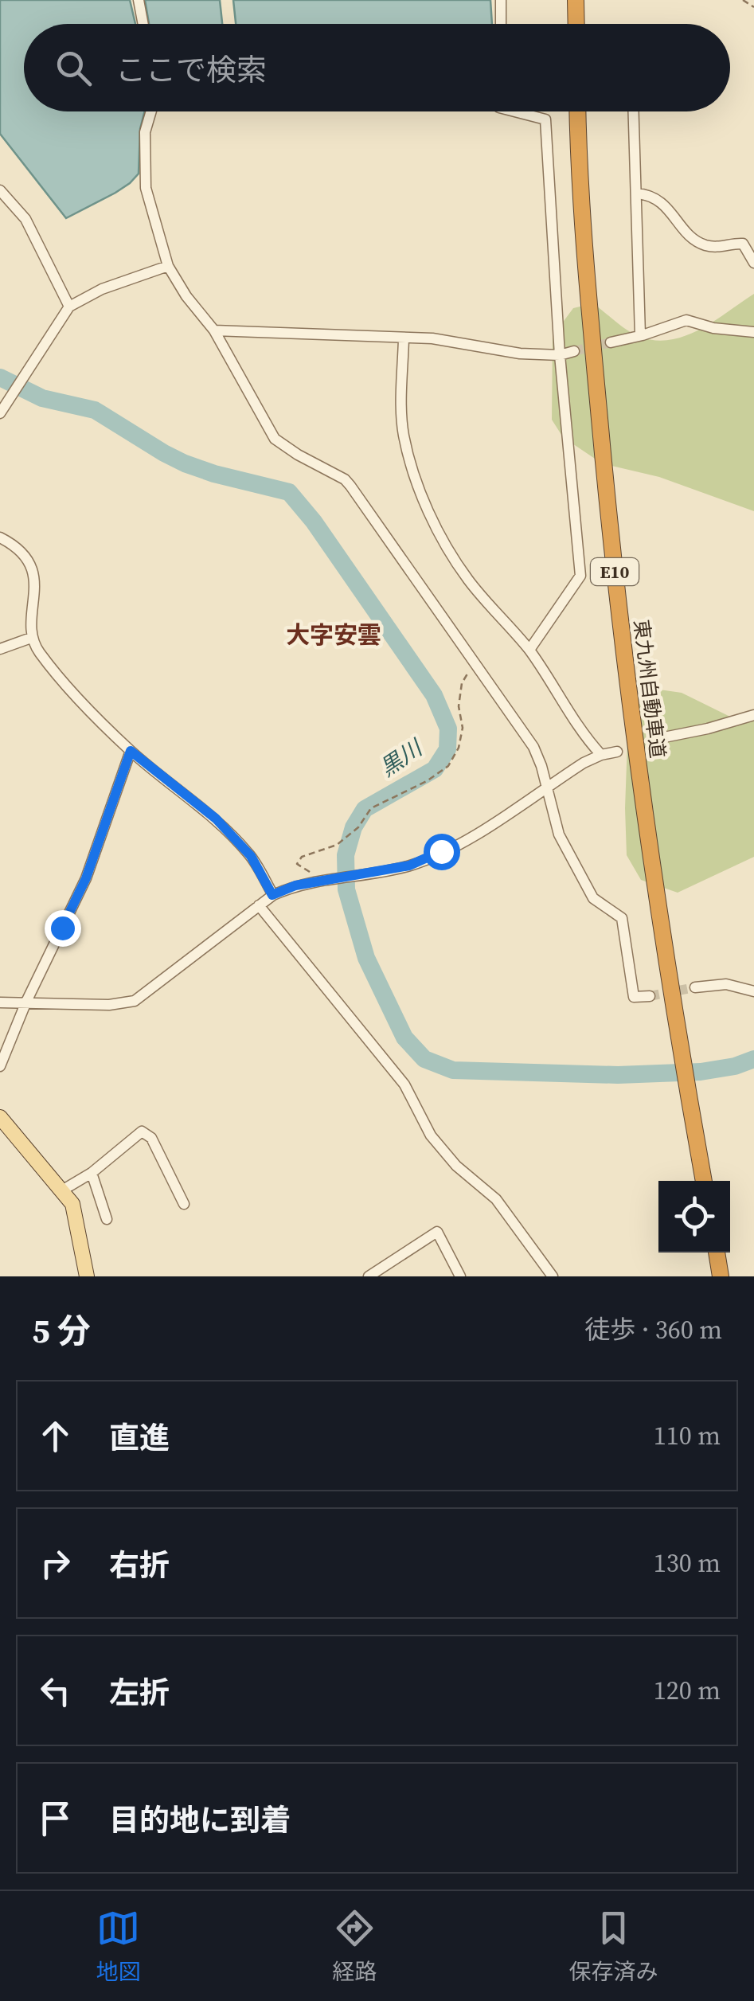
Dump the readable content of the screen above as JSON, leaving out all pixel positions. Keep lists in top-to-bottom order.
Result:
{
  "streets": {
    "highway": ["E10", "東九州自動車道"]
  },
  "districts": ["大字安雲"],
  "water": ["黒川"],
  "page": {
    "search": "ここで検索",
    "heading": ["5 分", "徒歩 · 360 m"],
    "list": [
      ["直進", "110 m"],
      ["右折", "130 m"],
      ["左折", "120 m"],
      "目的地に到着"
    ],
    "nav": ["地図", "経路", "保存済み"]
  }
}
